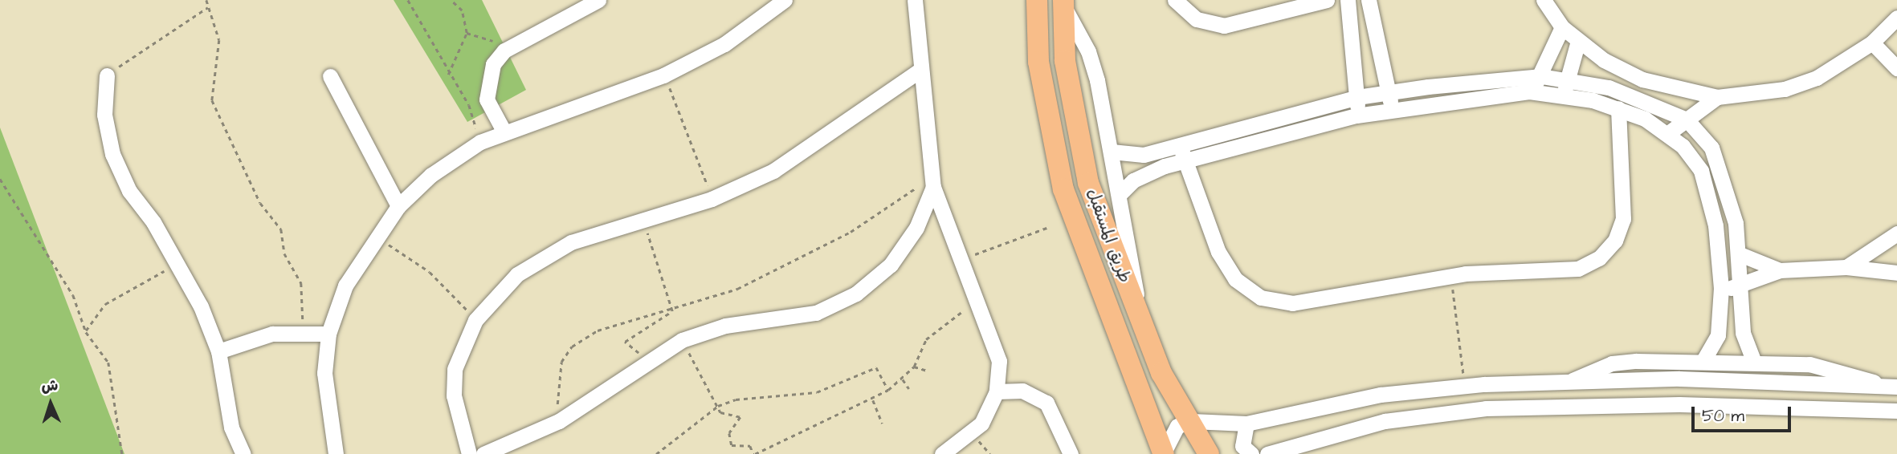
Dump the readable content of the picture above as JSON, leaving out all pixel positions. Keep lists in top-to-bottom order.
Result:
{
  "streets": {
    "main road": ["طريق المستقبل"]
  },
  "scale_bar": "50 m",
  "north": "top"
}
